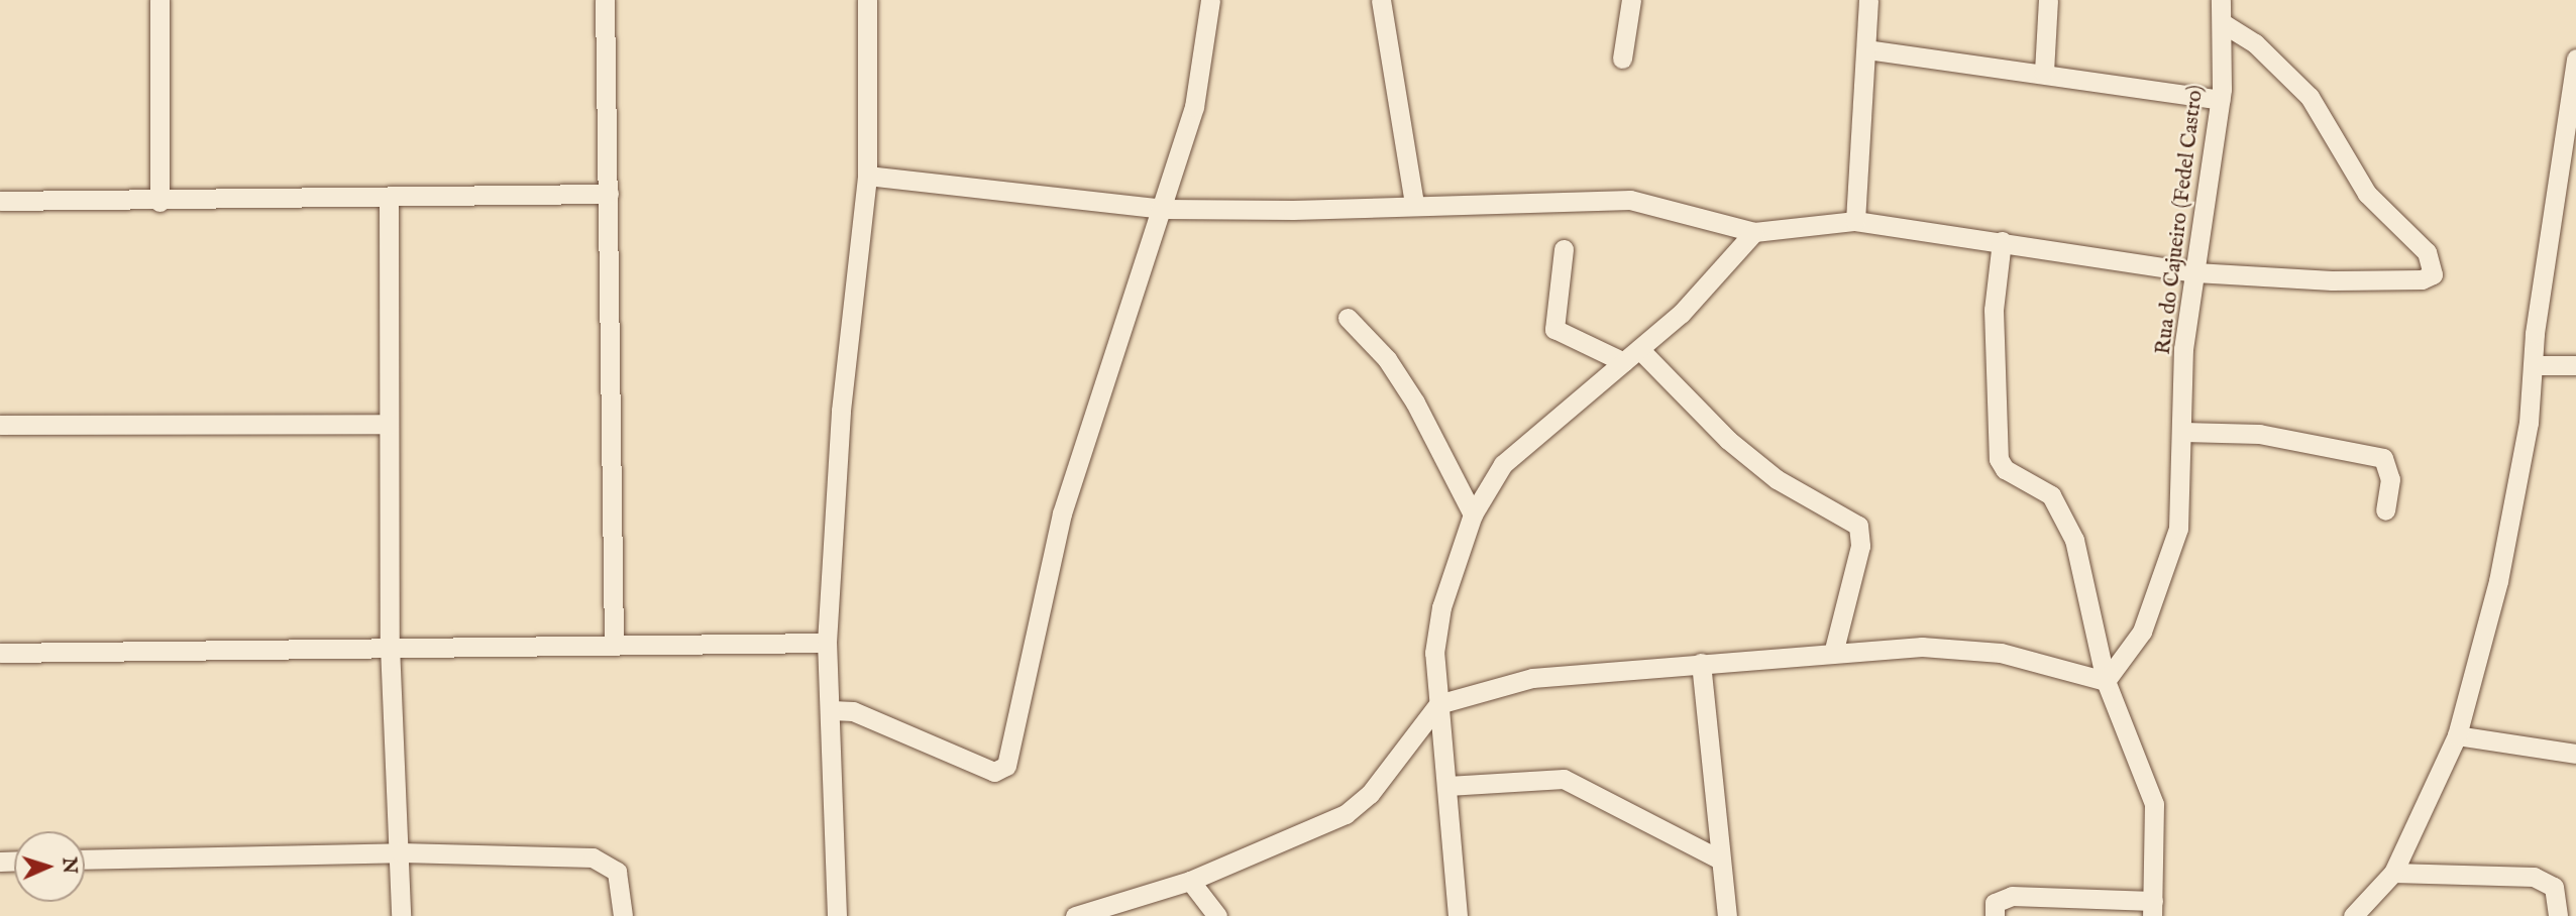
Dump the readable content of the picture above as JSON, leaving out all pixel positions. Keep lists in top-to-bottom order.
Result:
{
  "streets": {
    "street": ["Rua do Cajueiro (Fedel Castro)"]
  },
  "north": "right"
}
